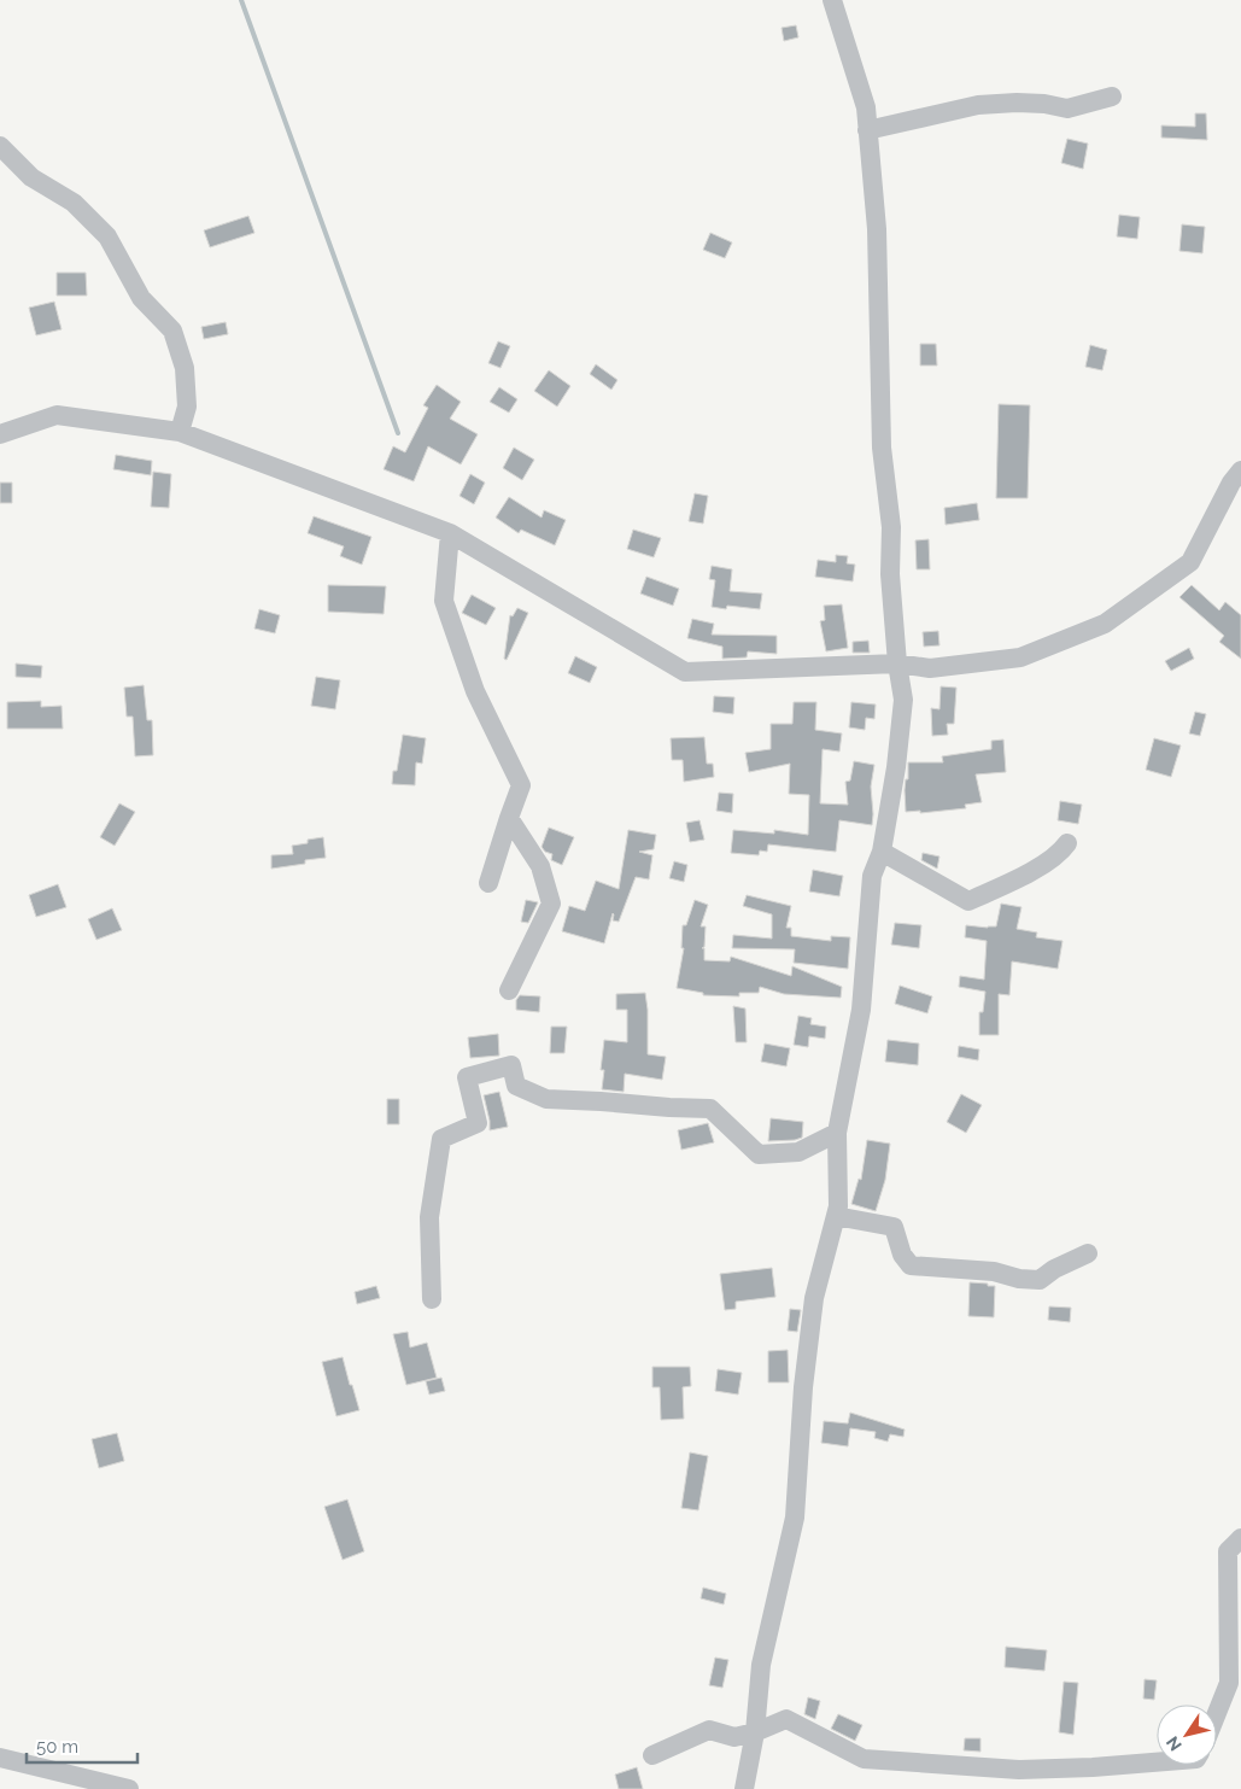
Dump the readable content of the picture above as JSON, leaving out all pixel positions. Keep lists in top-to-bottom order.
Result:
{
  "scale_bar": "50 m",
  "north": "bottom left"
}
